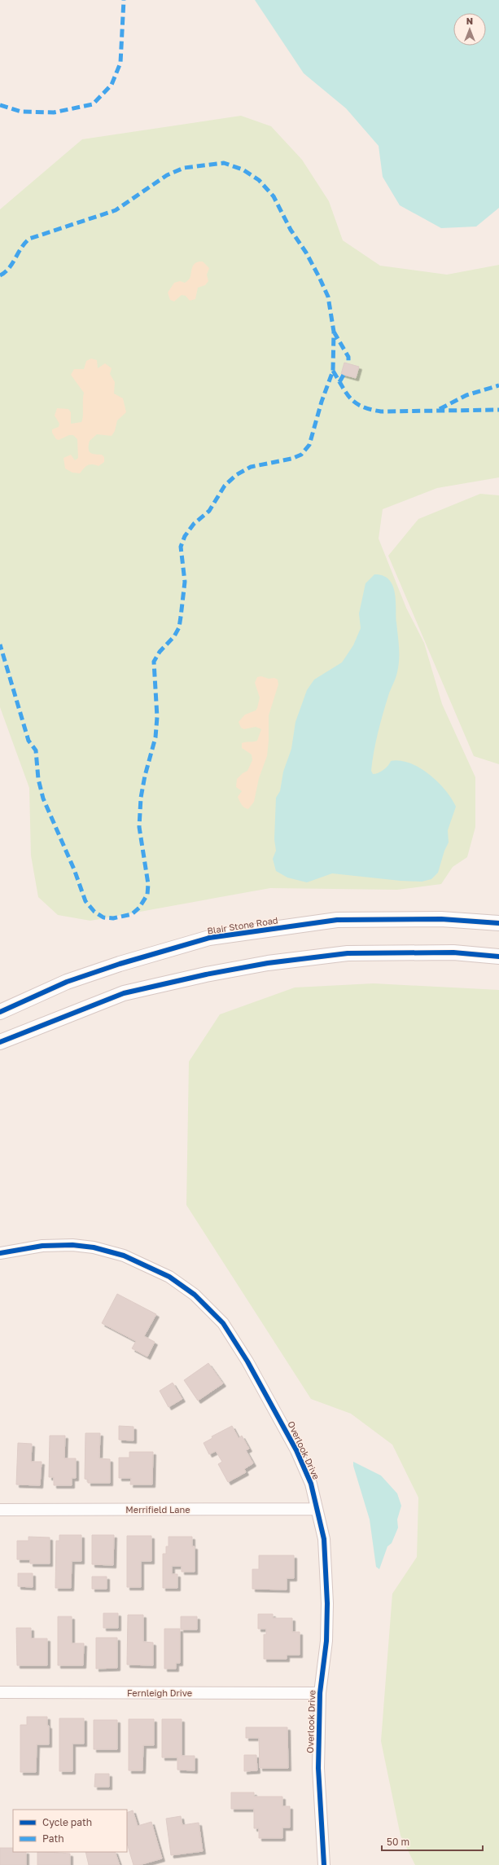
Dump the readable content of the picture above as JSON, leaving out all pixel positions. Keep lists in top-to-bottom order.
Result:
{
  "streets": {
    "street": [
      "Blair Stone Road",
      "Overlook Drive",
      "Merrifield Lane",
      "Fernleigh Drive"
    ]
  },
  "crossings": [
    ["Overlook Drive", "Merrifield Lane"],
    ["Overlook Drive", "Fernleigh Drive"]
  ],
  "legend": ["Cycle path", "Path"],
  "scale_bar": "50 m",
  "north": "top"
}
